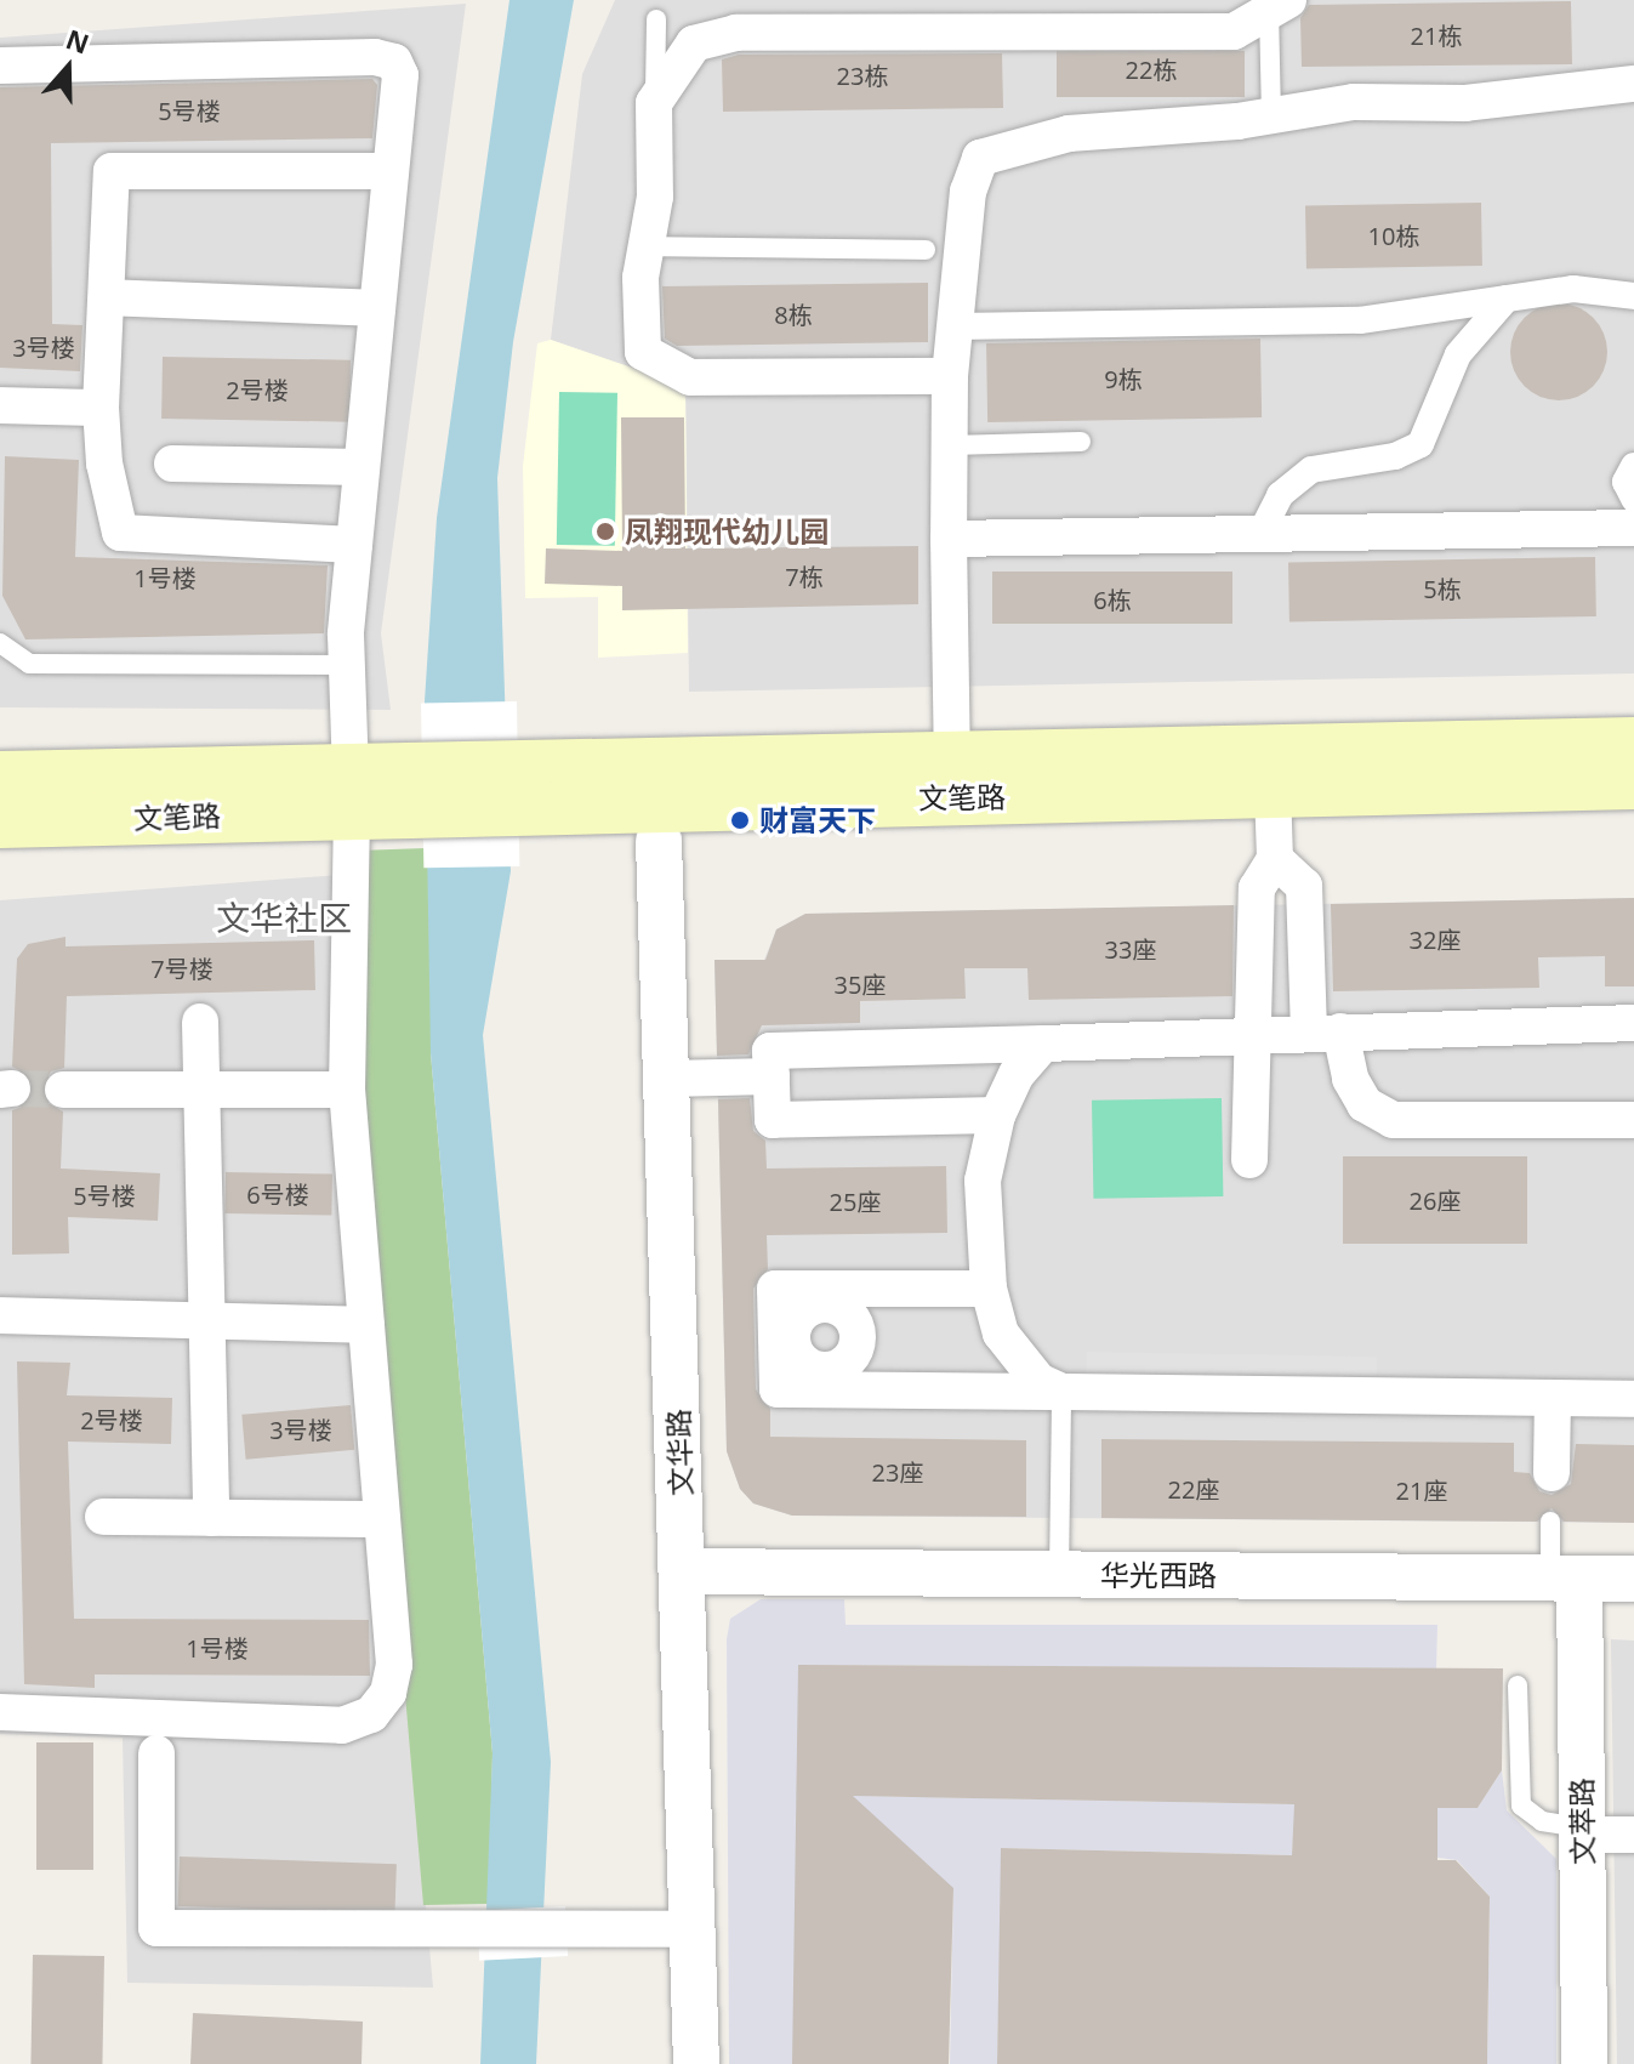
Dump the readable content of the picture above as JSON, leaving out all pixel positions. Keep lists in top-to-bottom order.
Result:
{
  "streets": {
    "main road": ["文笔路"],
    "street": ["文华路", "华光西路", "文萃路"]
  },
  "crossings": [
    ["文华路", "华光西路"],
    ["华光西路", "文萃路"]
  ],
  "districts": ["文华社区"],
  "places": ["凤翔现代幼儿园", "财富天下"],
  "house_numbers": [
    "21栋",
    "22栋",
    "23栋",
    "5号楼",
    "10栋",
    "8栋",
    "3号楼",
    "9栋",
    "2号楼",
    "7栋",
    "1号楼",
    "5栋",
    "6栋",
    "32座",
    "33座",
    "7号楼",
    "35座",
    "6号楼",
    "5号楼",
    "26座",
    "25座",
    "2号楼",
    "3号楼",
    "23座",
    "22座",
    "21座",
    "1号楼"
  ],
  "north": "top"
}
